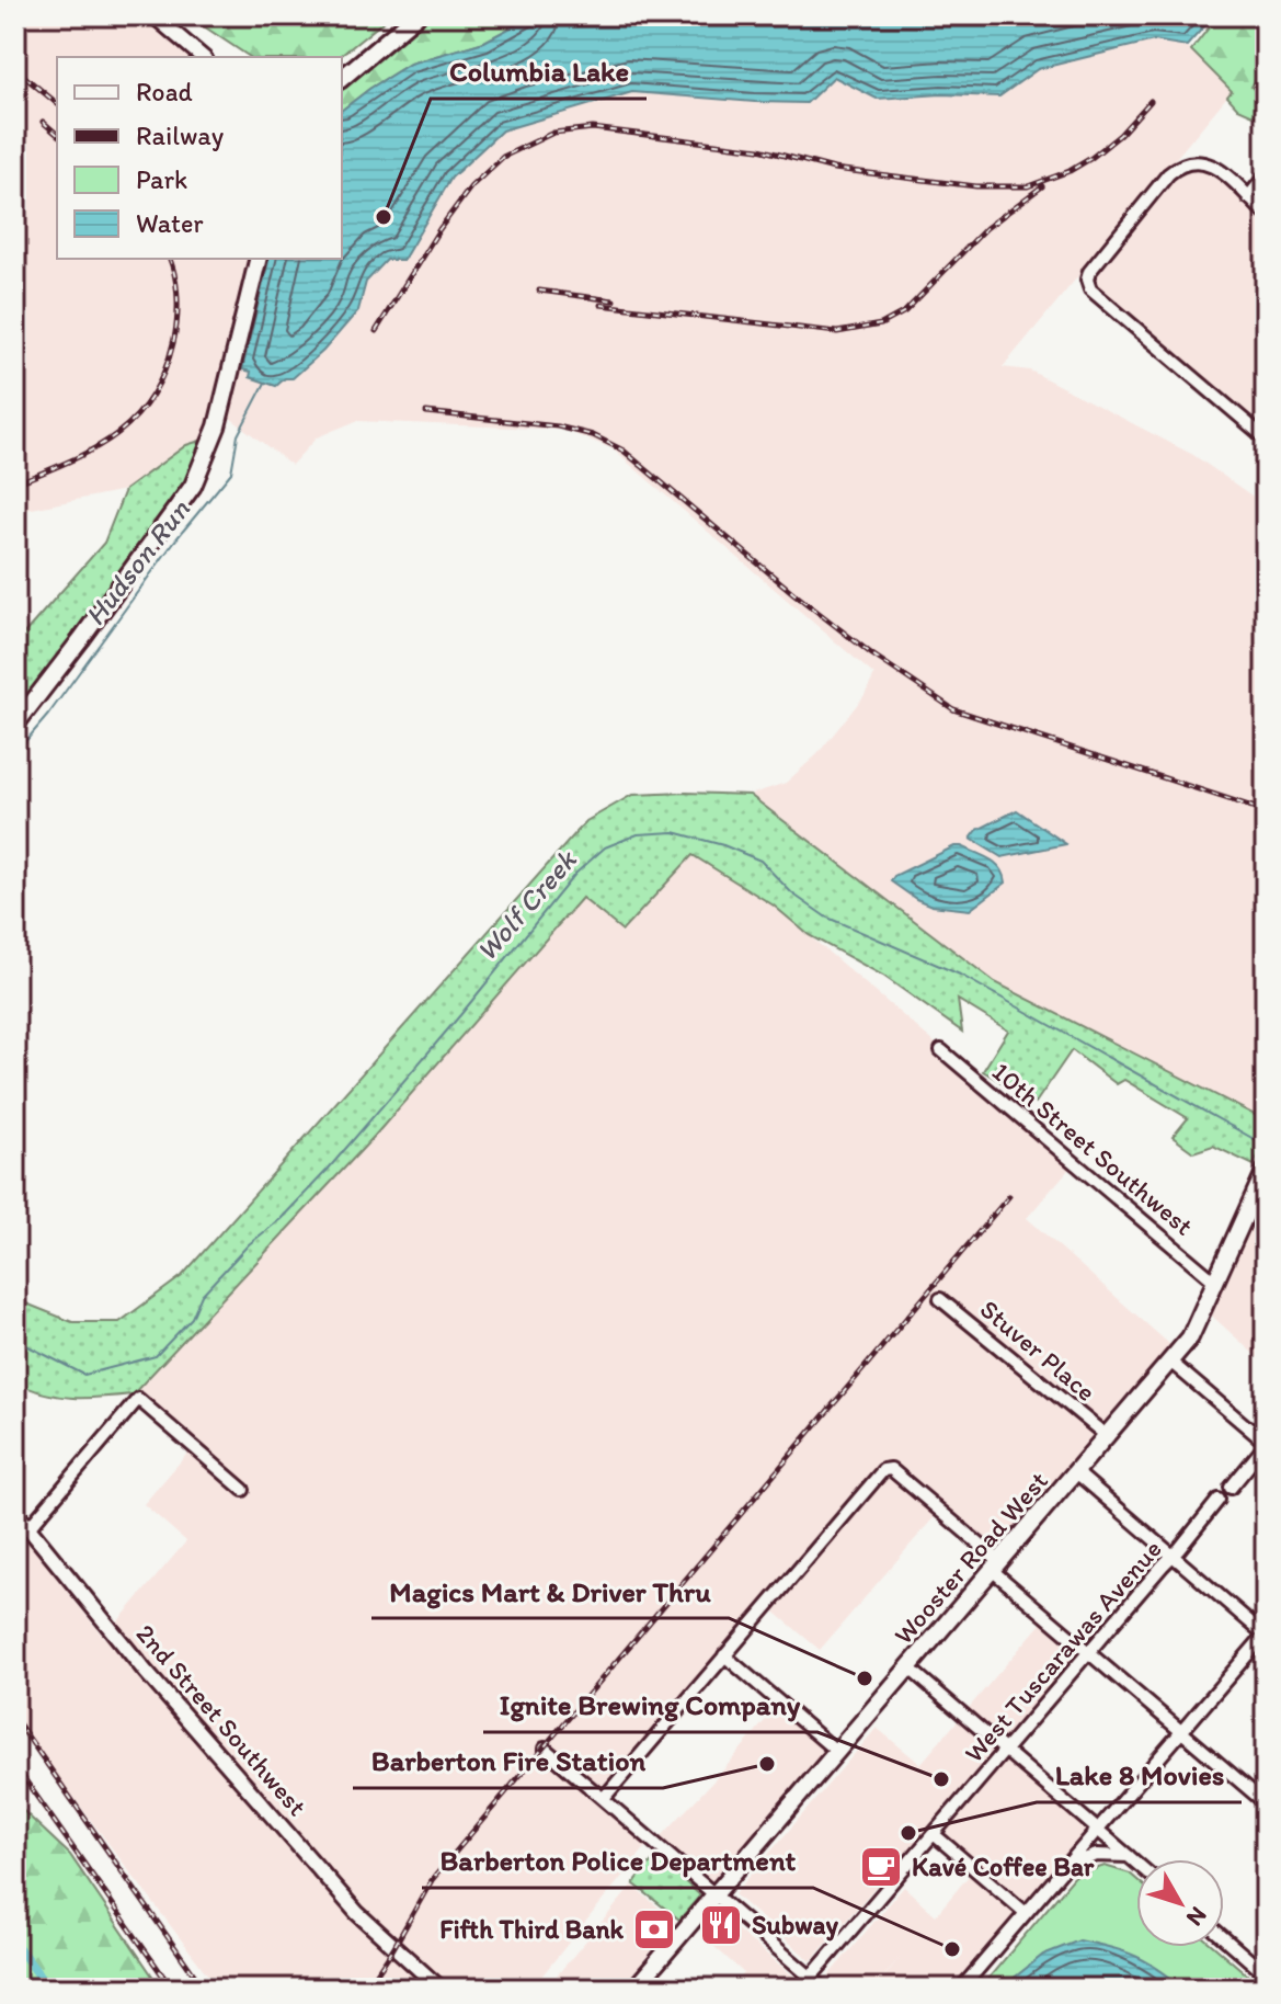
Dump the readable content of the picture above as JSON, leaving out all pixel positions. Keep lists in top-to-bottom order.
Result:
{
  "streets": {
    "main road": ["Wooster Road West"],
    "street": [
      "10th Street Southwest",
      "Stuver Place",
      "West Tuscarawas Avenue",
      "2nd Street Southwest"
    ]
  },
  "crossings": [
    ["10th Street Southwest", "Wooster Road West"],
    ["Stuver Place", "Wooster Road West"]
  ],
  "water": ["Hudson Run", "Wolf Creek"],
  "places": {
    "other": [
      "Columbia Lake",
      "Magics Mart & Driver Thru",
      "Barberton Fire Station",
      "Ignite Brewing Company",
      "Lake 8 Movies",
      "Barberton Police Department"
    ],
    "cafe": ["Kavé Coffee Bar"],
    "restaurant": ["Subway"],
    "bank": ["Fifth Third Bank"]
  },
  "legend": [
    "Road",
    "Railway",
    "Park",
    "Water"
  ],
  "north": "bottom right"
}
